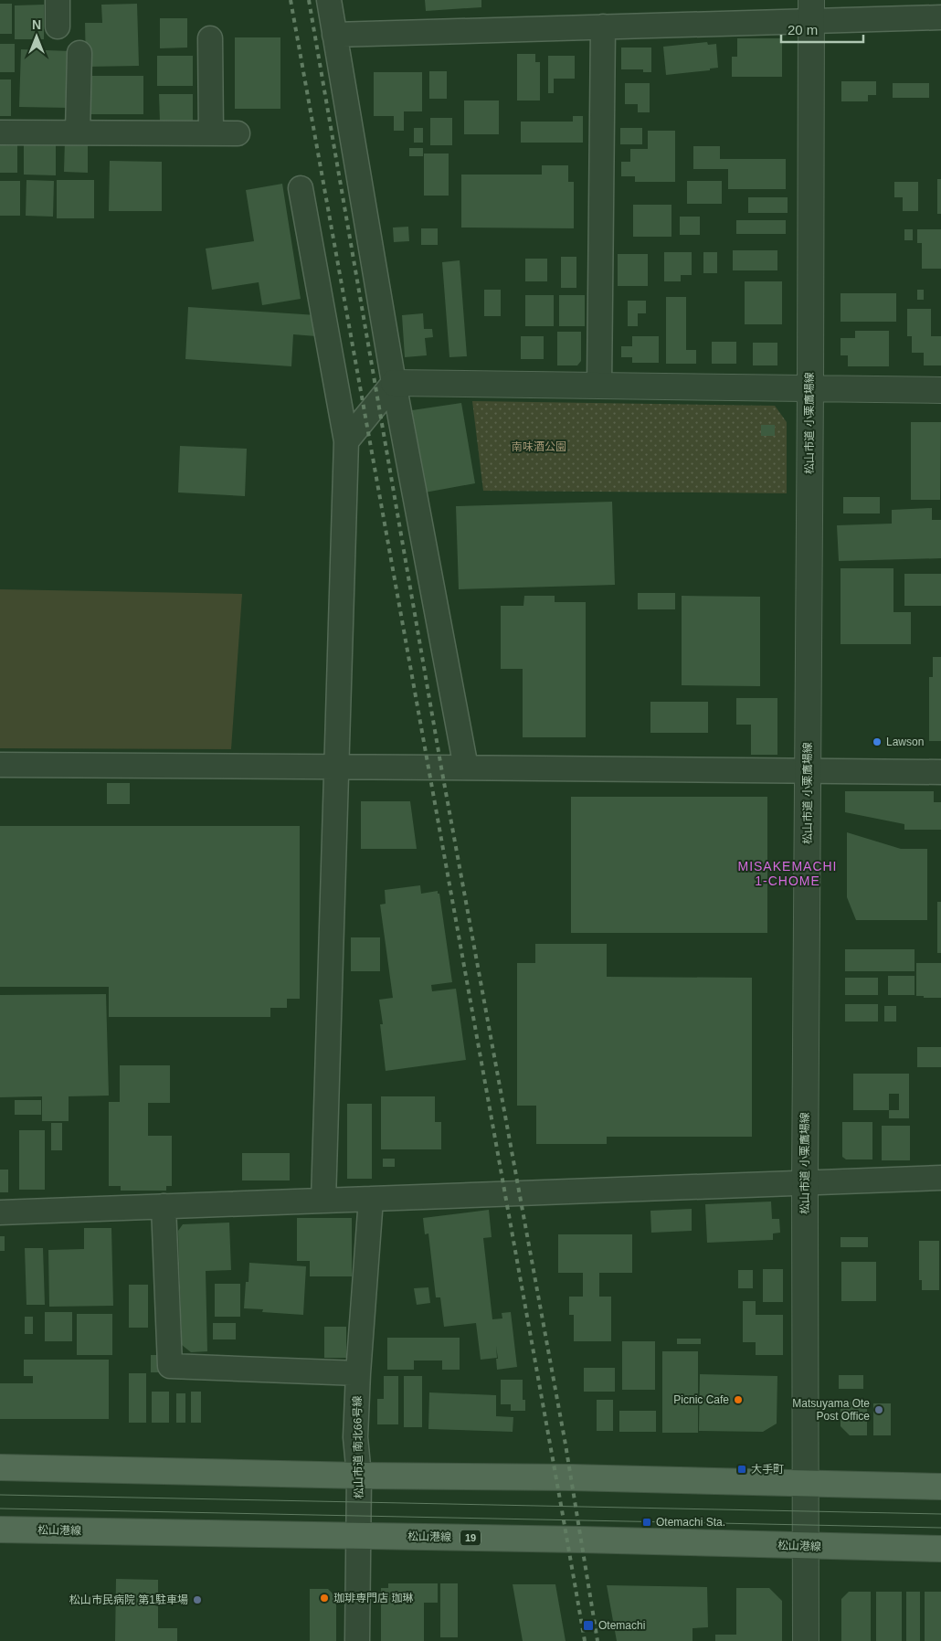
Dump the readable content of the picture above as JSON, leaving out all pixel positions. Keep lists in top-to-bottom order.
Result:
{
  "streets": {
    "main road": ["松山港線", "19"],
    "street": ["松山市道 小栗鷹場線", "松山市道 南北66号線"]
  },
  "crossings": [
    ["松山市道 小栗鷹場線", "松山港線"],
    ["松山市道 南北66号線", "松山港線"]
  ],
  "districts": ["MISAKEMACHI 1-CHOME"],
  "parks": ["南味酒公園"],
  "places": {
    "other": [
      "Lawson",
      "Picnic Cafe",
      "Matsuyama Ote Post Office",
      "珈琲専門店 珈琳",
      "松山市民病院 第1駐車場"
    ],
    "transit": ["大手町", "Otemachi Sta.", "Otemachi"]
  },
  "scale_bar": "20 m",
  "north": "top"
}
